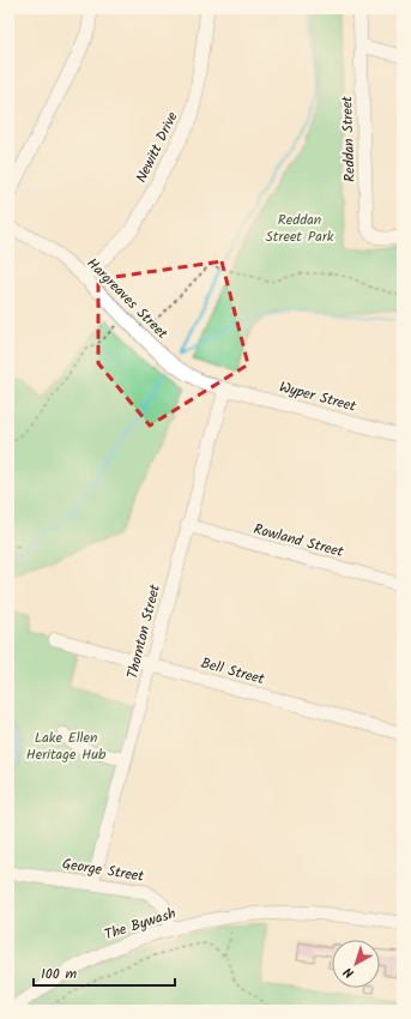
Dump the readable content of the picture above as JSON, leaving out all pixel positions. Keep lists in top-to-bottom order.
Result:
{
  "streets": {
    "street": [
      "Reddan Street",
      "Newitt Drive",
      "Hargreaves Street",
      "Wyper Street",
      "Rowland Street",
      "Thornton Street",
      "Bell Street",
      "George Street",
      "The Bywash"
    ]
  },
  "crossings": [
    ["Newitt Drive", "Hargreaves Street"],
    ["Hargreaves Street", "Wyper Street"],
    ["Hargreaves Street", "Thornton Street"],
    ["Wyper Street", "Thornton Street"],
    ["Rowland Street", "Thornton Street"],
    ["Thornton Street", "Bell Street"],
    ["Thornton Street", "George Street"],
    ["George Street", "The Bywash"]
  ],
  "parks": ["Reddan Street Park", "Lake Ellen Heritage Hub"],
  "scale_bar": "100 m",
  "north": "bottom left"
}
